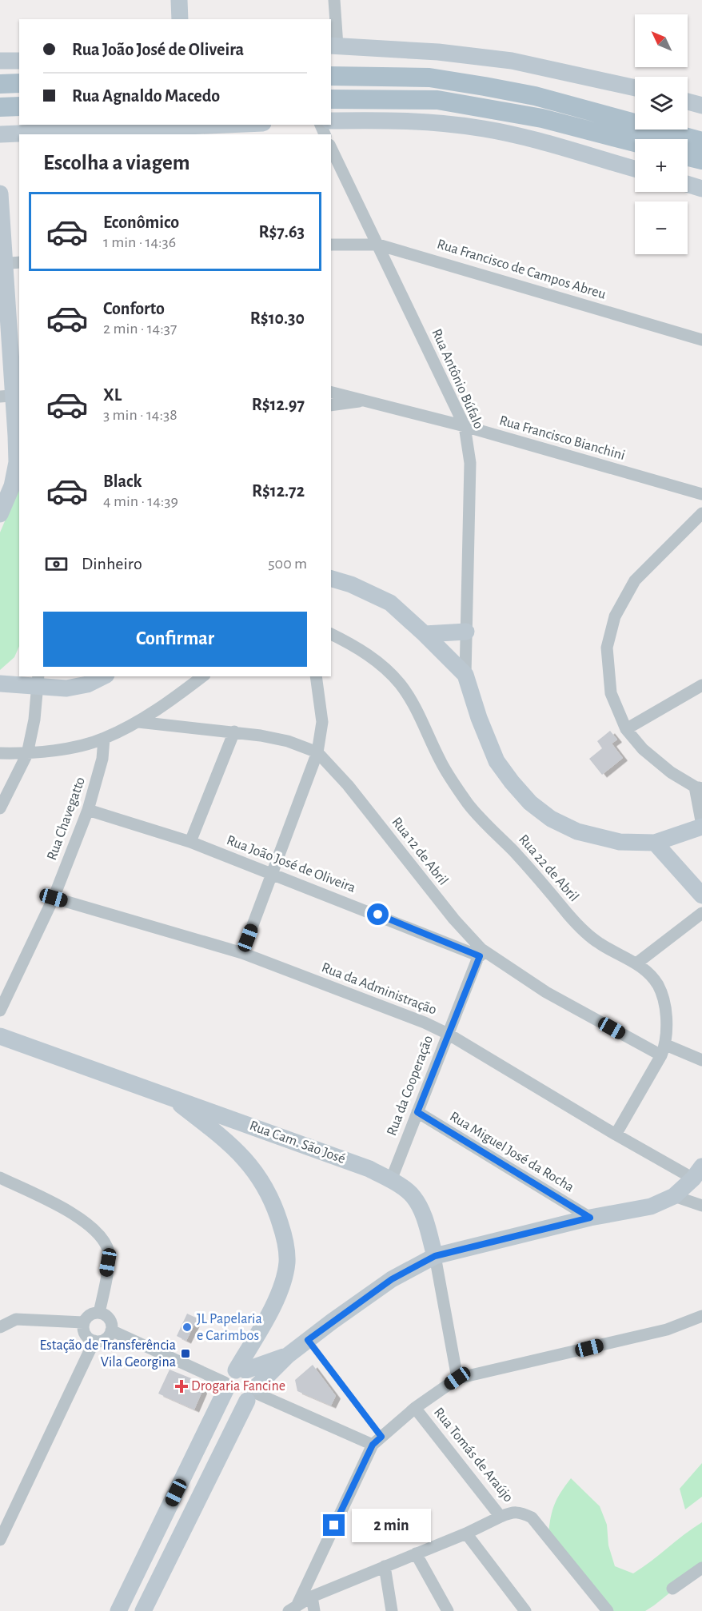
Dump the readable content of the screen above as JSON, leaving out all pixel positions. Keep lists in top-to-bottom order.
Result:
{
  "streets": {
    "main road": ["Rua Cam. São José"],
    "street": [
      "Rua Francisco de Campos Abreu",
      "Rua Antônio Búfalo",
      "Rua Francisco Bianchini",
      "Rua Chavegatto",
      "Rua 12 de Abril",
      "Rua João José de Oliveira",
      "Rua 22 de Abril",
      "Rua da Administração",
      "Rua da Cooperação",
      "Rua Miguel José da Rocha",
      "Rua Tomás de Araújo"
    ]
  },
  "crossings": [
    ["Rua Francisco de Campos Abreu", "Rua Antônio Búfalo"],
    ["Rua Antônio Búfalo", "Rua Francisco Bianchini"],
    ["Rua Chavegatto", "Rua João José de Oliveira"],
    ["Rua Chavegatto", "Rua da Administração"],
    ["Rua 12 de Abril", "Rua João José de Oliveira"],
    ["Rua 12 de Abril", "Rua 22 de Abril"],
    ["Rua 12 de Abril", "Rua da Cooperação"],
    ["Rua João José de Oliveira", "Rua da Cooperação"],
    ["Rua 22 de Abril", "Rua da Administração"],
    ["Rua da Administração", "Rua da Cooperação"],
    ["Rua da Cooperação", "Rua Cam. São José"],
    ["Rua da Cooperação", "Rua Miguel José da Rocha"]
  ],
  "places": {
    "other": ["JL Papelaria e Carimbos"],
    "transit": ["Estação de Transferência Vila Georgina"],
    "health": ["Drogaria Fancine"]
  },
  "north": "top left",
  "page": {
    "map_buttons": ["+", "−"],
    "banner": ["Rua João José de Oliveira", "Rua Agnaldo Macedo"],
    "heading": "Escolha a viagem",
    "list": [
      {
        "name": "Econômico",
        "note": "1 min · 14:36",
        "value": "R$7.63"
      },
      {
        "name": "Conforto",
        "note": "2 min · 14:37",
        "value": "R$10.30"
      },
      {
        "name": "XL",
        "note": "3 min · 14:38",
        "value": "R$12.97"
      },
      {
        "name": "Black",
        "note": "4 min · 14:39",
        "value": "R$12.72"
      }
    ],
    "pay": ["Dinheiro", "500 m"],
    "buttons": "Confirmar",
    "bubble": "2 min"
  }
}
